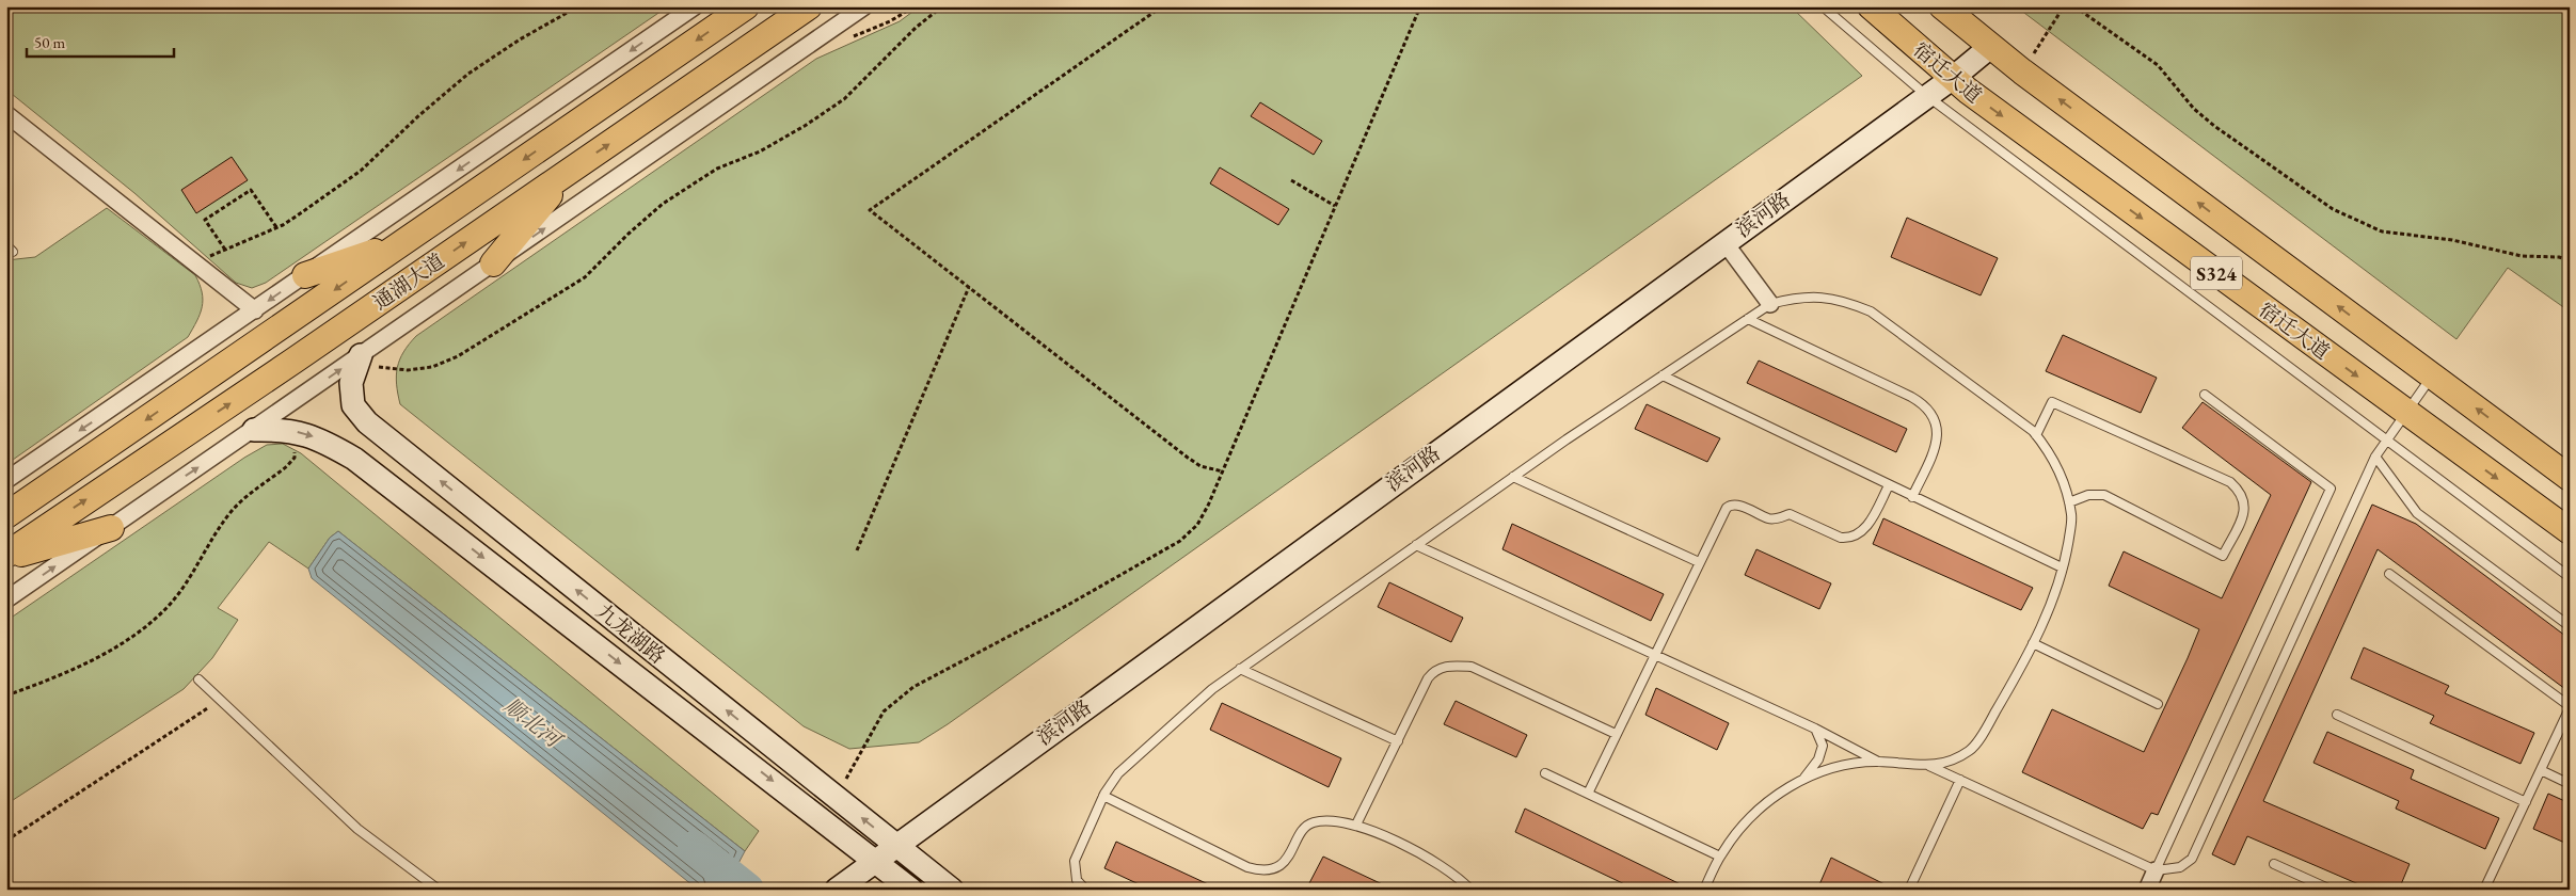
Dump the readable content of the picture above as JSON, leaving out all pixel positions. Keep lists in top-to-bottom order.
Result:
{
  "streets": {
    "main road": ["宿迁大道", "S324", "通湖大道"],
    "street": ["滨河路", "九龙湖路"]
  },
  "crossings": [
    ["宿迁大道", "滨河路"],
    ["滨河路", "S324"],
    ["滨河路", "九龙湖路"]
  ],
  "water": ["顺北河"],
  "scale_bar": "50 m"
}
